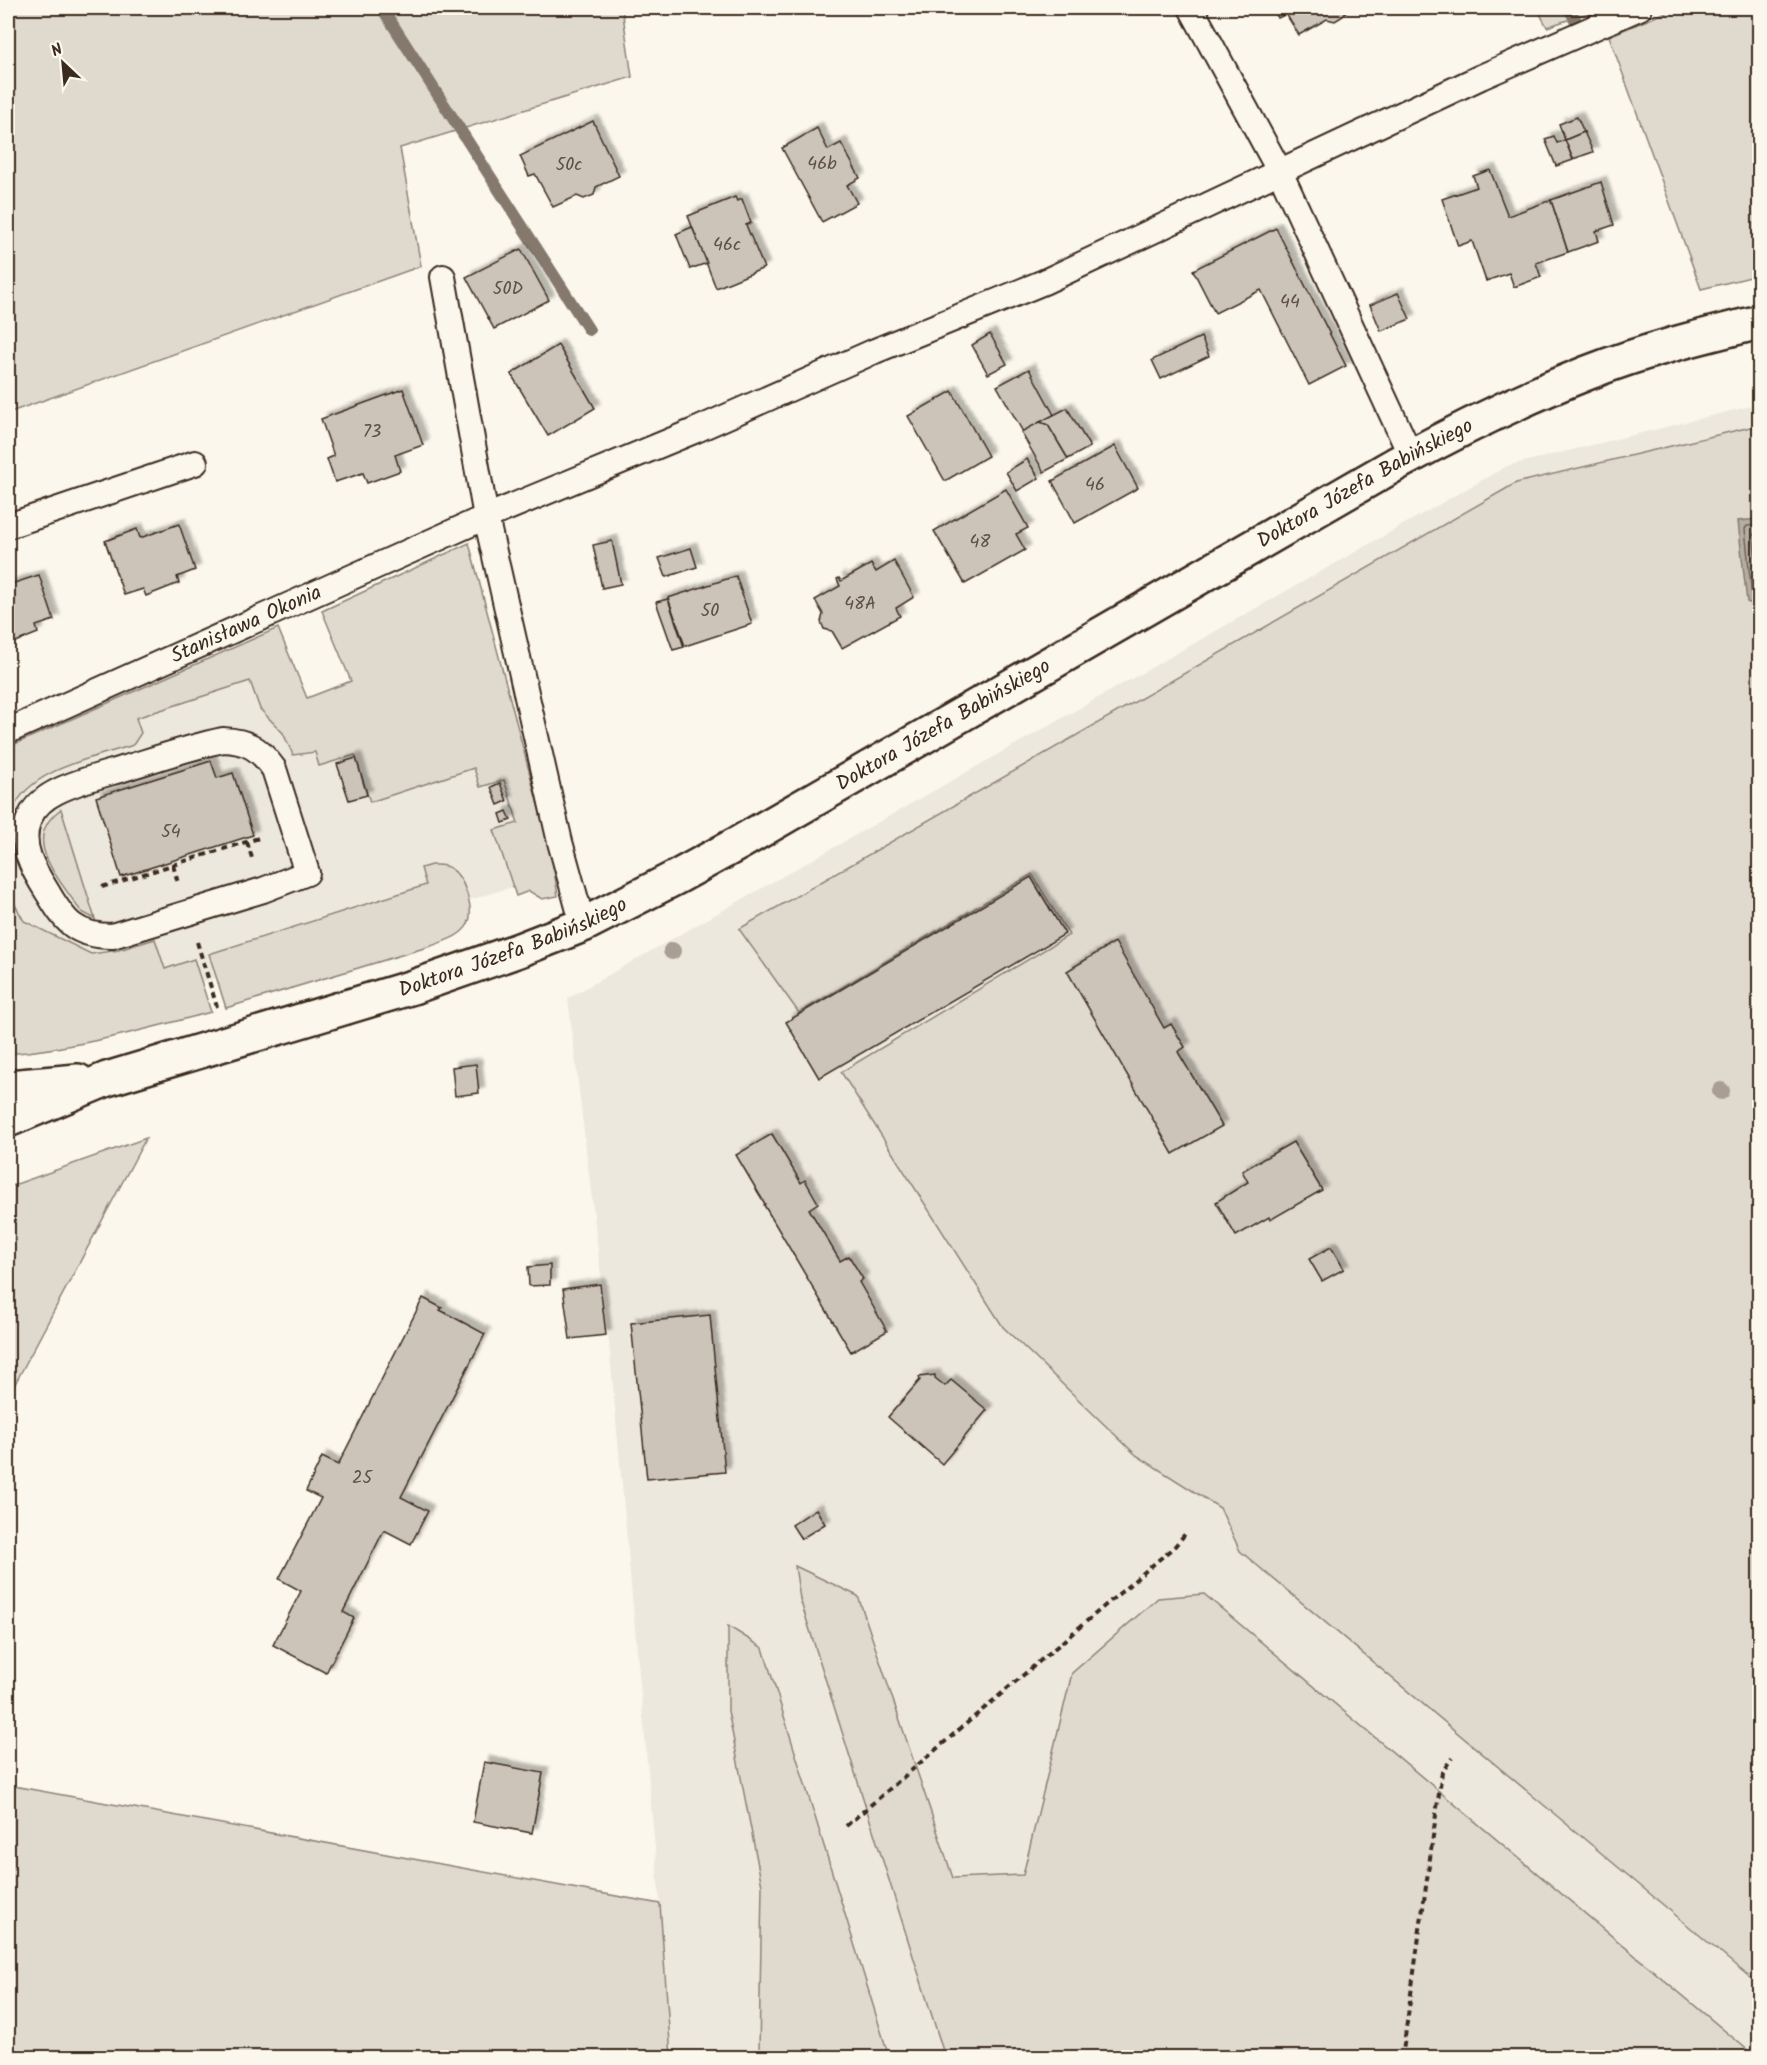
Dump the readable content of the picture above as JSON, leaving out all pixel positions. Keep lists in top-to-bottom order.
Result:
{
  "streets": {
    "street": ["Doktora Józefa Babińskiego"],
    "lane": ["Stanisława Okonia"]
  },
  "house_numbers": [
    "46b",
    "50c",
    "46c",
    "50D",
    "44",
    "73",
    "46",
    "48",
    "48A",
    "50",
    "54",
    "25"
  ],
  "north": "top left"
}
